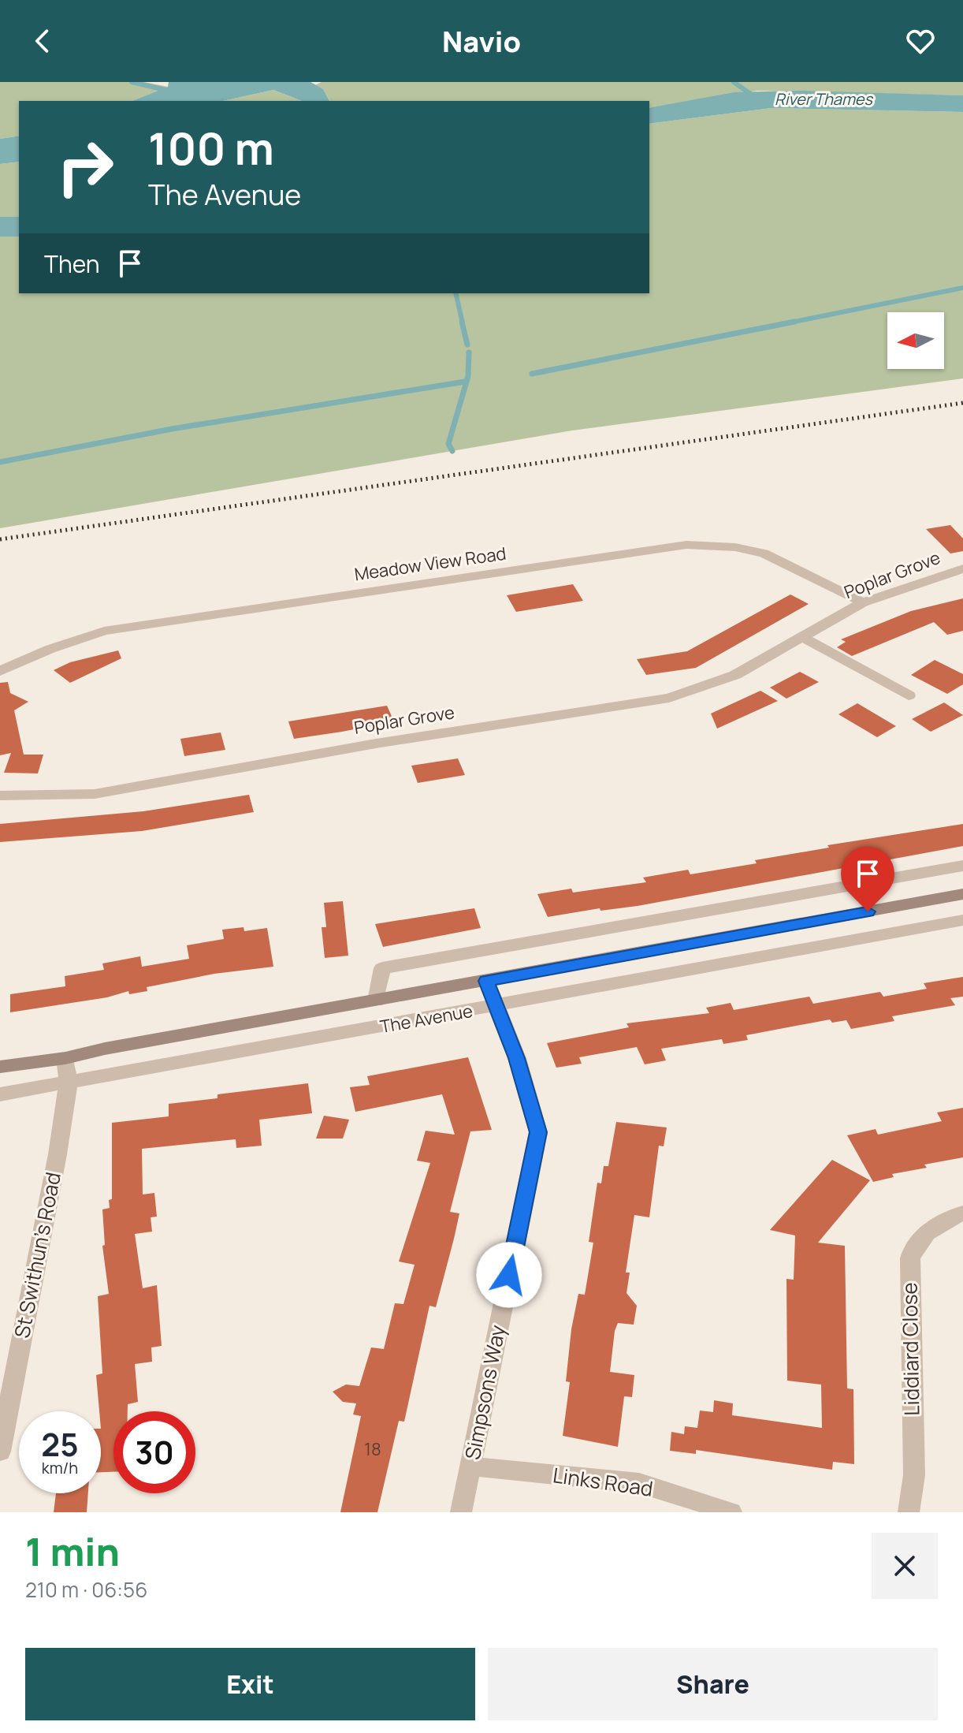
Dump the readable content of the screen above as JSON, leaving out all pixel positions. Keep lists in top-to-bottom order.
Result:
{
  "streets": {
    "street": [
      "Meadow View Road",
      "Poplar Grove",
      "The Avenue",
      "St Swithun's Road",
      "Liddiard Close",
      "Simpsons Way",
      "Links Road"
    ]
  },
  "crossings": [
    ["Meadow View Road", "Poplar Grove"],
    ["The Avenue", "St Swithun's Road"],
    ["The Avenue", "Simpsons Way"],
    ["Simpsons Way", "Links Road"]
  ],
  "water": ["River Thames"],
  "house_numbers": ["18"],
  "north": "left",
  "page": {
    "header": "Navio",
    "turn": ["100 m", "The Avenue"],
    "then": "Then",
    "speed": "25 km/h",
    "limit": "30",
    "heading": ["1 min", "210 m · 06:56"],
    "buttons": ["Exit", "Share"]
  }
}
